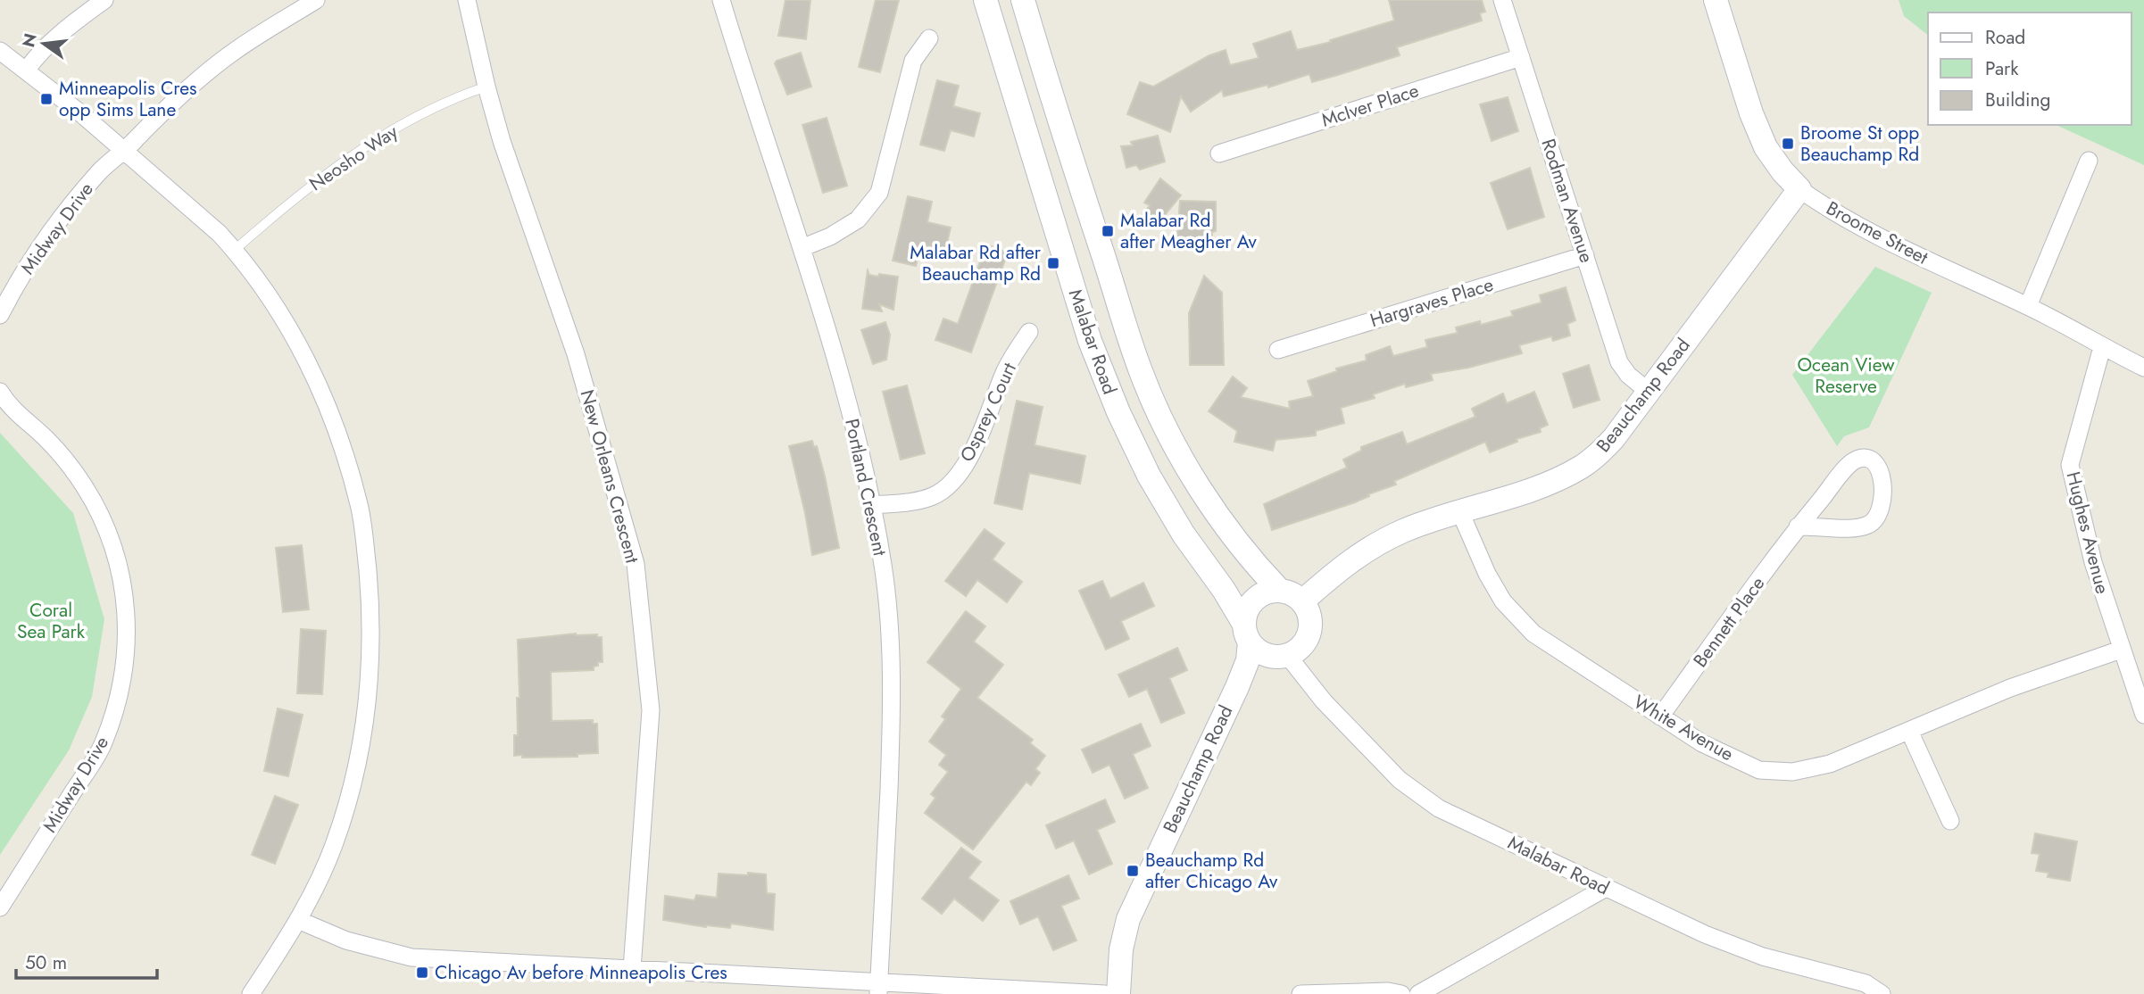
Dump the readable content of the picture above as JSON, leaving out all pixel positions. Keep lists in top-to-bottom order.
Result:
{
  "streets": {
    "main road": ["Broome Street", "Malabar Road", "Beauchamp Road"],
    "street": [
      "McIver Place",
      "Rodman Avenue",
      "Midway Drive",
      "Hargraves Place",
      "Osprey Court",
      "New Orleans Crescent",
      "Portland Crescent",
      "Hughes Avenue",
      "Bennett Place",
      "White Avenue"
    ],
    "lane": ["Neosho Way"]
  },
  "crossings": [
    ["McIver Place", "Rodman Avenue"],
    ["Neosho Way", "New Orleans Crescent"],
    ["Rodman Avenue", "Hargraves Place"],
    ["Rodman Avenue", "Beauchamp Road"],
    ["Broome Street", "Beauchamp Road"],
    ["Broome Street", "Hughes Avenue"],
    ["Malabar Road", "Beauchamp Road"],
    ["Beauchamp Road", "White Avenue"],
    ["Osprey Court", "Portland Crescent"],
    ["Hughes Avenue", "White Avenue"],
    ["Bennett Place", "White Avenue"]
  ],
  "parks": ["Ocean View Reserve", "Coral Sea Park"],
  "places": {
    "transit": [
      "Minneapolis Cres opp Sims Lane",
      "Broome St opp Beauchamp Rd",
      "Malabar Rd after Meagher Av",
      "Malabar Rd after Beauchamp Rd",
      "Beauchamp Rd after Chicago Av",
      "Chicago Av before Minneapolis Cres"
    ]
  },
  "legend": ["Road", "Park", "Building"],
  "scale_bar": "50 m",
  "north": "left"
}
